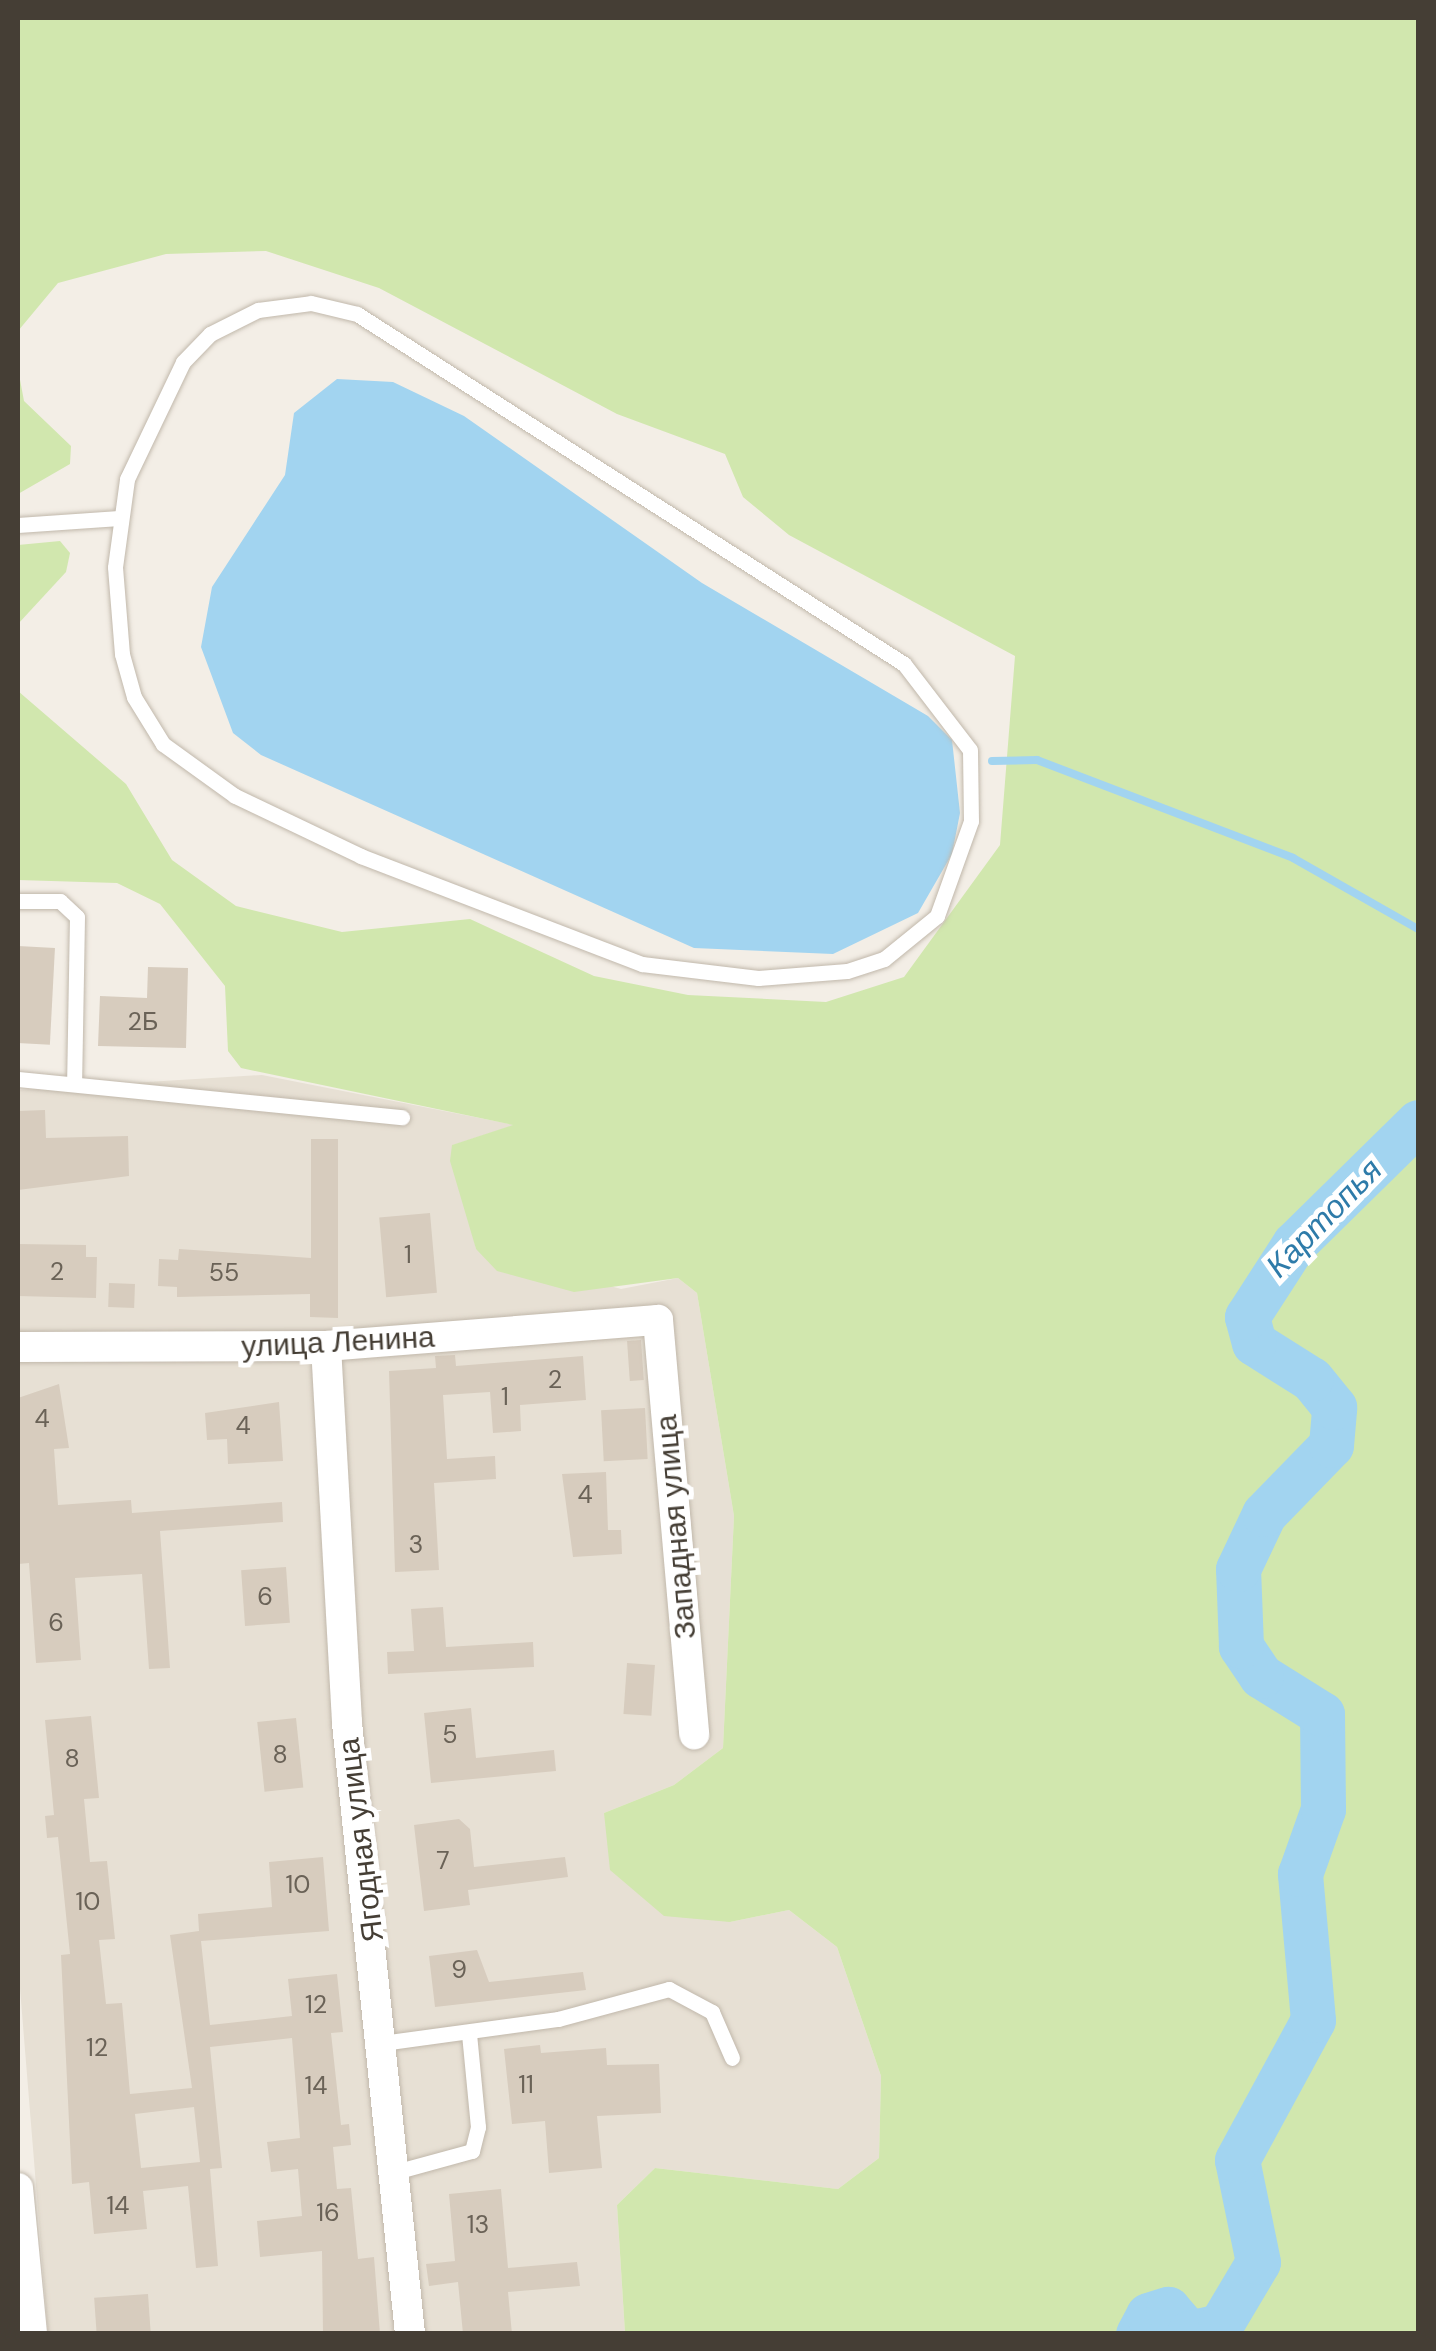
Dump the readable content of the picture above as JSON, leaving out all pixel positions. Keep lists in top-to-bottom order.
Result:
{
  "streets": {
    "street": ["улица Ленина", "Западная улица", "Ягодная улица"]
  },
  "crossings": [
    ["улица Ленина", "Западная улица"],
    ["улица Ленина", "Ягодная улица"]
  ],
  "water": ["Картопья"],
  "house_numbers": [
    "2Б",
    "1",
    "2",
    "55",
    "2",
    "1",
    "4",
    "4",
    "4",
    "3",
    "6",
    "6",
    "5",
    "8",
    "8",
    "7",
    "10",
    "10",
    "9",
    "12",
    "12",
    "11",
    "14",
    "14",
    "16",
    "13"
  ]
}
